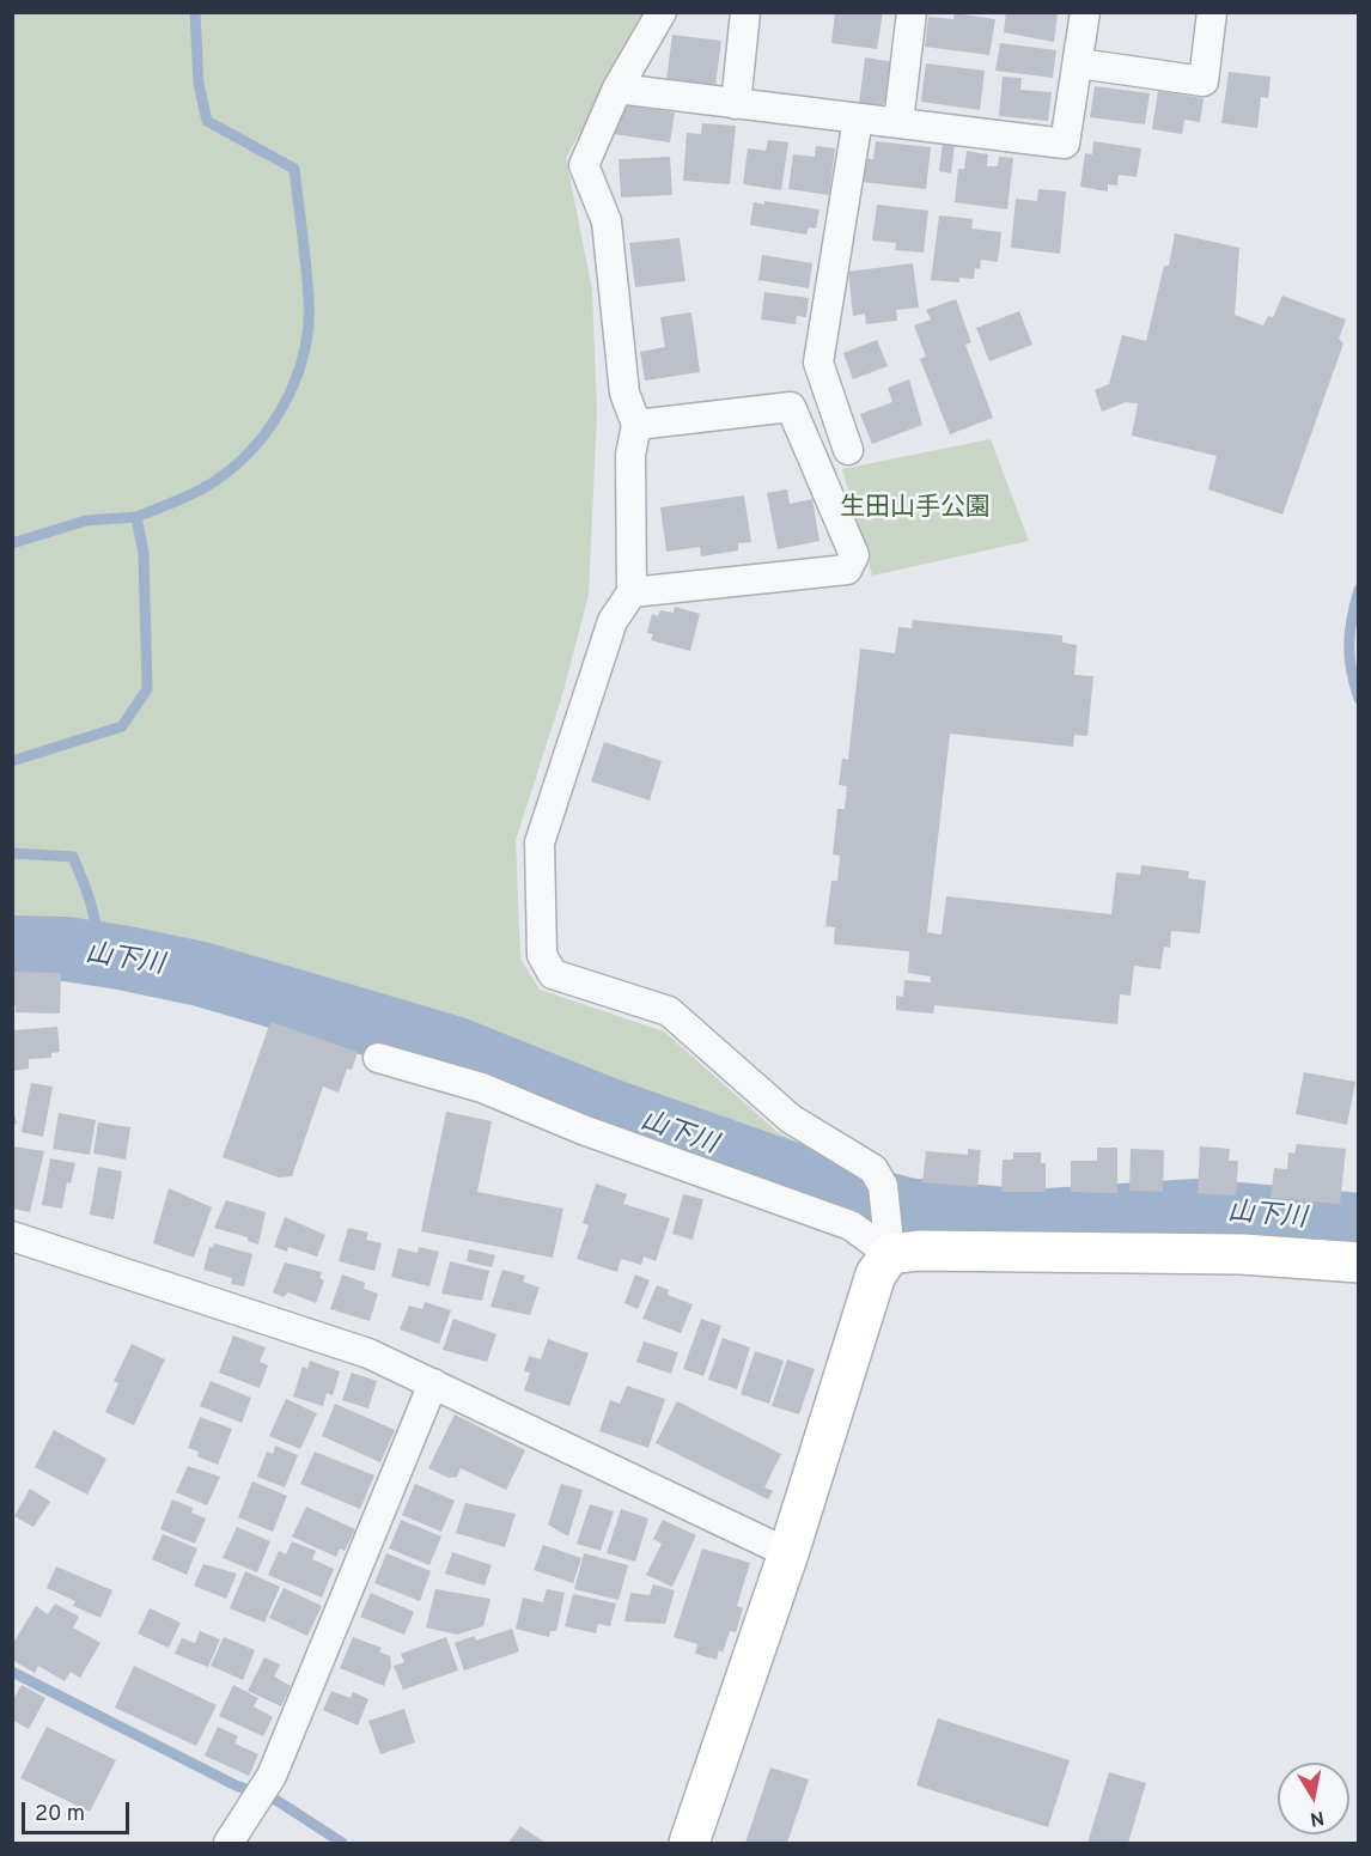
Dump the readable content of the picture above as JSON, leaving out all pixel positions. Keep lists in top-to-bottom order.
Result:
{
  "water": ["山下川"],
  "parks": ["生田山手公園"],
  "scale_bar": "20 m",
  "north": "bottom"
}
